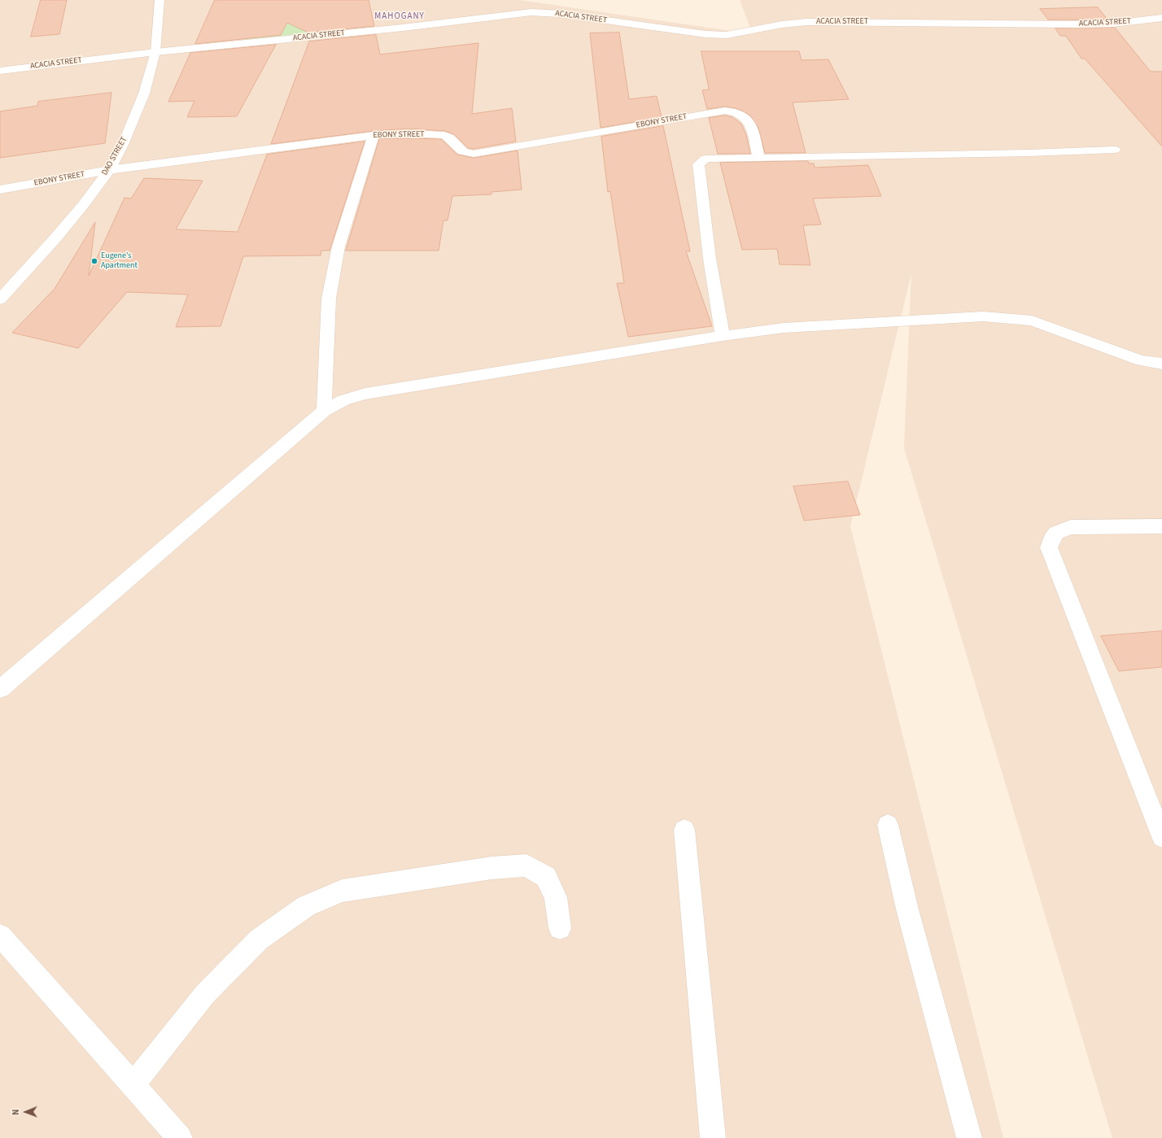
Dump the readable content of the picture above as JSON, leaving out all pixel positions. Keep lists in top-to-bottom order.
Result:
{
  "streets": {
    "street": ["ACACIA STREET", "EBONY STREET", "DAO STREET"]
  },
  "crossings": [
    ["ACACIA STREET", "DAO STREET"],
    ["EBONY STREET", "DAO STREET"]
  ],
  "districts": ["MAHOGANY"],
  "places": ["Eugene's Apartment"],
  "north": "left"
}
